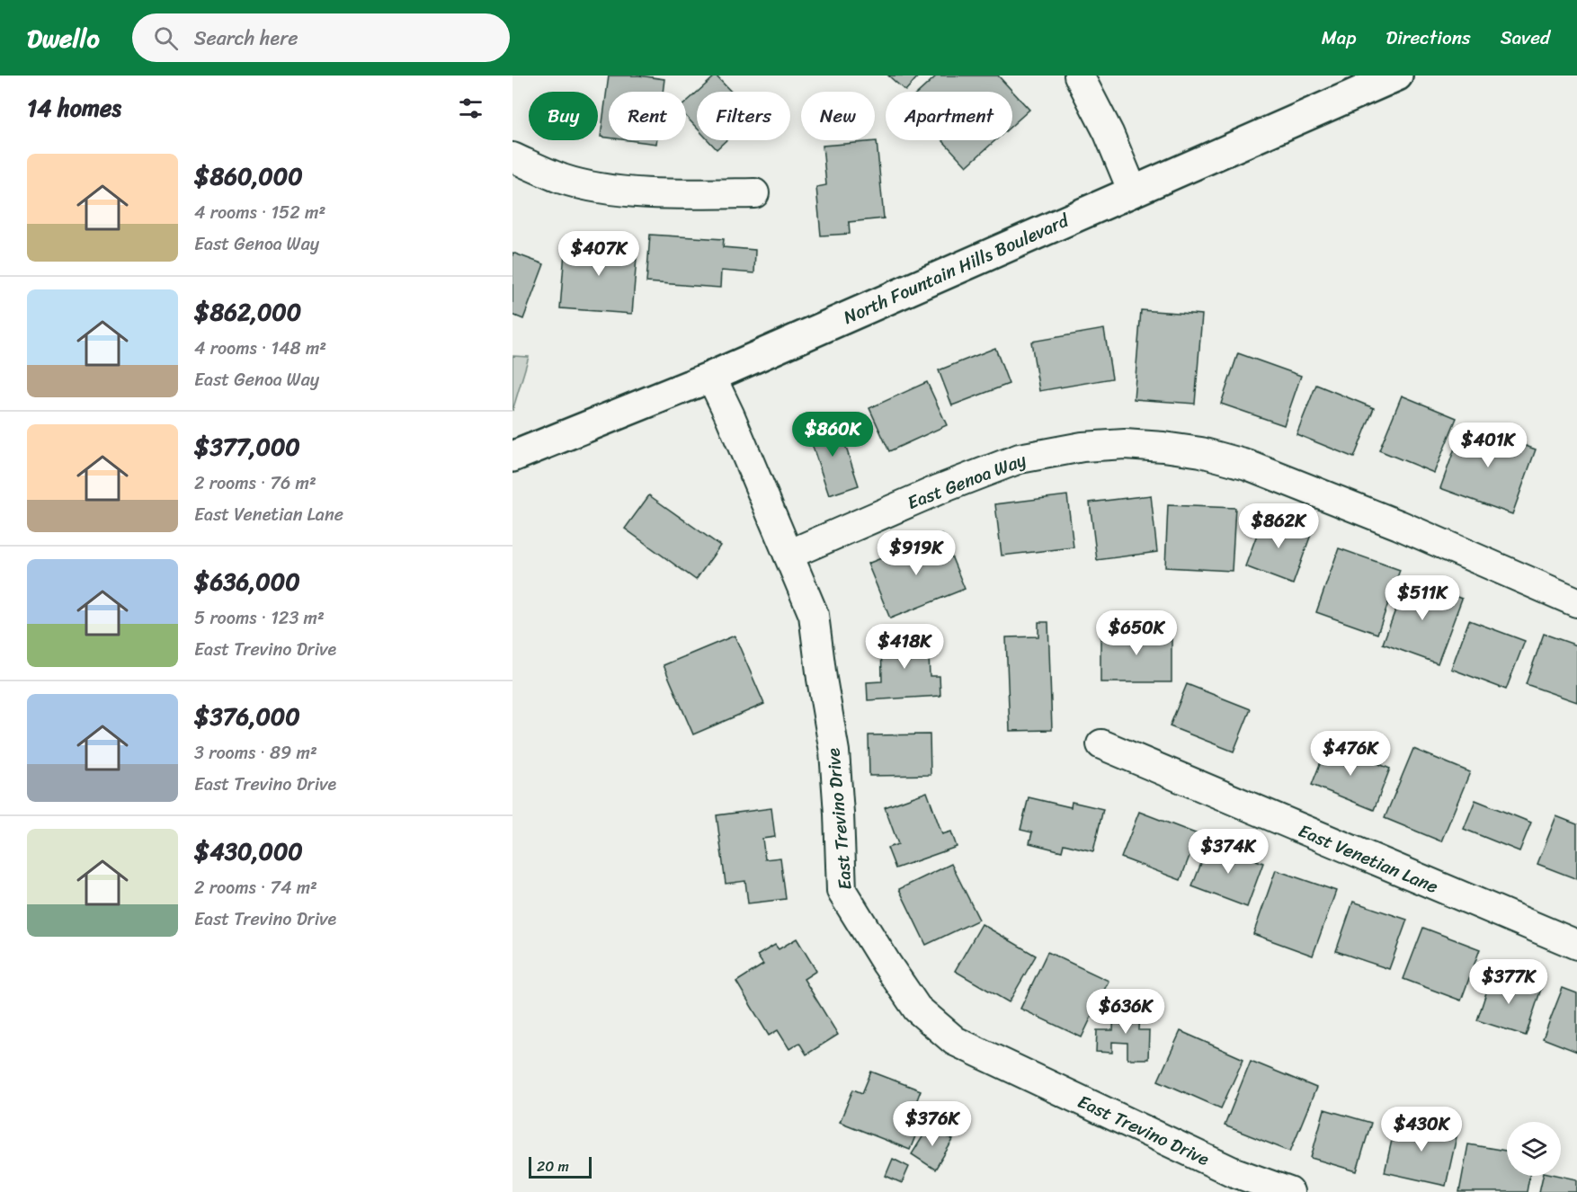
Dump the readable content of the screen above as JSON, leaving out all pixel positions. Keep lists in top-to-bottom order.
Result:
{
  "streets": {
    "main road": ["North Fountain Hills Boulevard"],
    "street": ["East Genoa Way", "East Trevino Drive", "East Venetian Lane"]
  },
  "crossings": [
    ["North Fountain Hills Boulevard", "East Trevino Drive"],
    ["East Genoa Way", "East Trevino Drive"]
  ],
  "scale_bar": "20 m",
  "page": {
    "header": "Dwello",
    "search": "Search here",
    "nav": ["Map", "Directions", "Saved"],
    "heading": "14 homes",
    "chip": [
      "Buy",
      "Rent",
      "Filters",
      "New",
      "Apartment"
    ],
    "list": [
      {
        "name": "$860,000",
        "note": "4 rooms · 152 m² · East Genoa Way"
      },
      {
        "name": "$862,000",
        "note": "4 rooms · 148 m² · East Genoa Way"
      },
      {
        "name": "$377,000",
        "note": "2 rooms · 76 m² · East Venetian Lane"
      },
      {
        "name": "$636,000",
        "note": "5 rooms · 123 m² · East Trevino Drive"
      },
      {
        "name": "$376,000",
        "note": "3 rooms · 89 m² · East Trevino Drive"
      },
      {
        "name": "$430,000",
        "note": "2 rooms · 74 m² · East Trevino Drive"
      }
    ],
    "price": [
      "$407K",
      "$860K",
      "$401K",
      "$862K",
      "$919K",
      "$511K",
      "$650K",
      "$418K",
      "$476K",
      "$374K",
      "$377K",
      "$636K",
      "$376K",
      "$430K"
    ],
    "scale": "20 m"
  }
}
